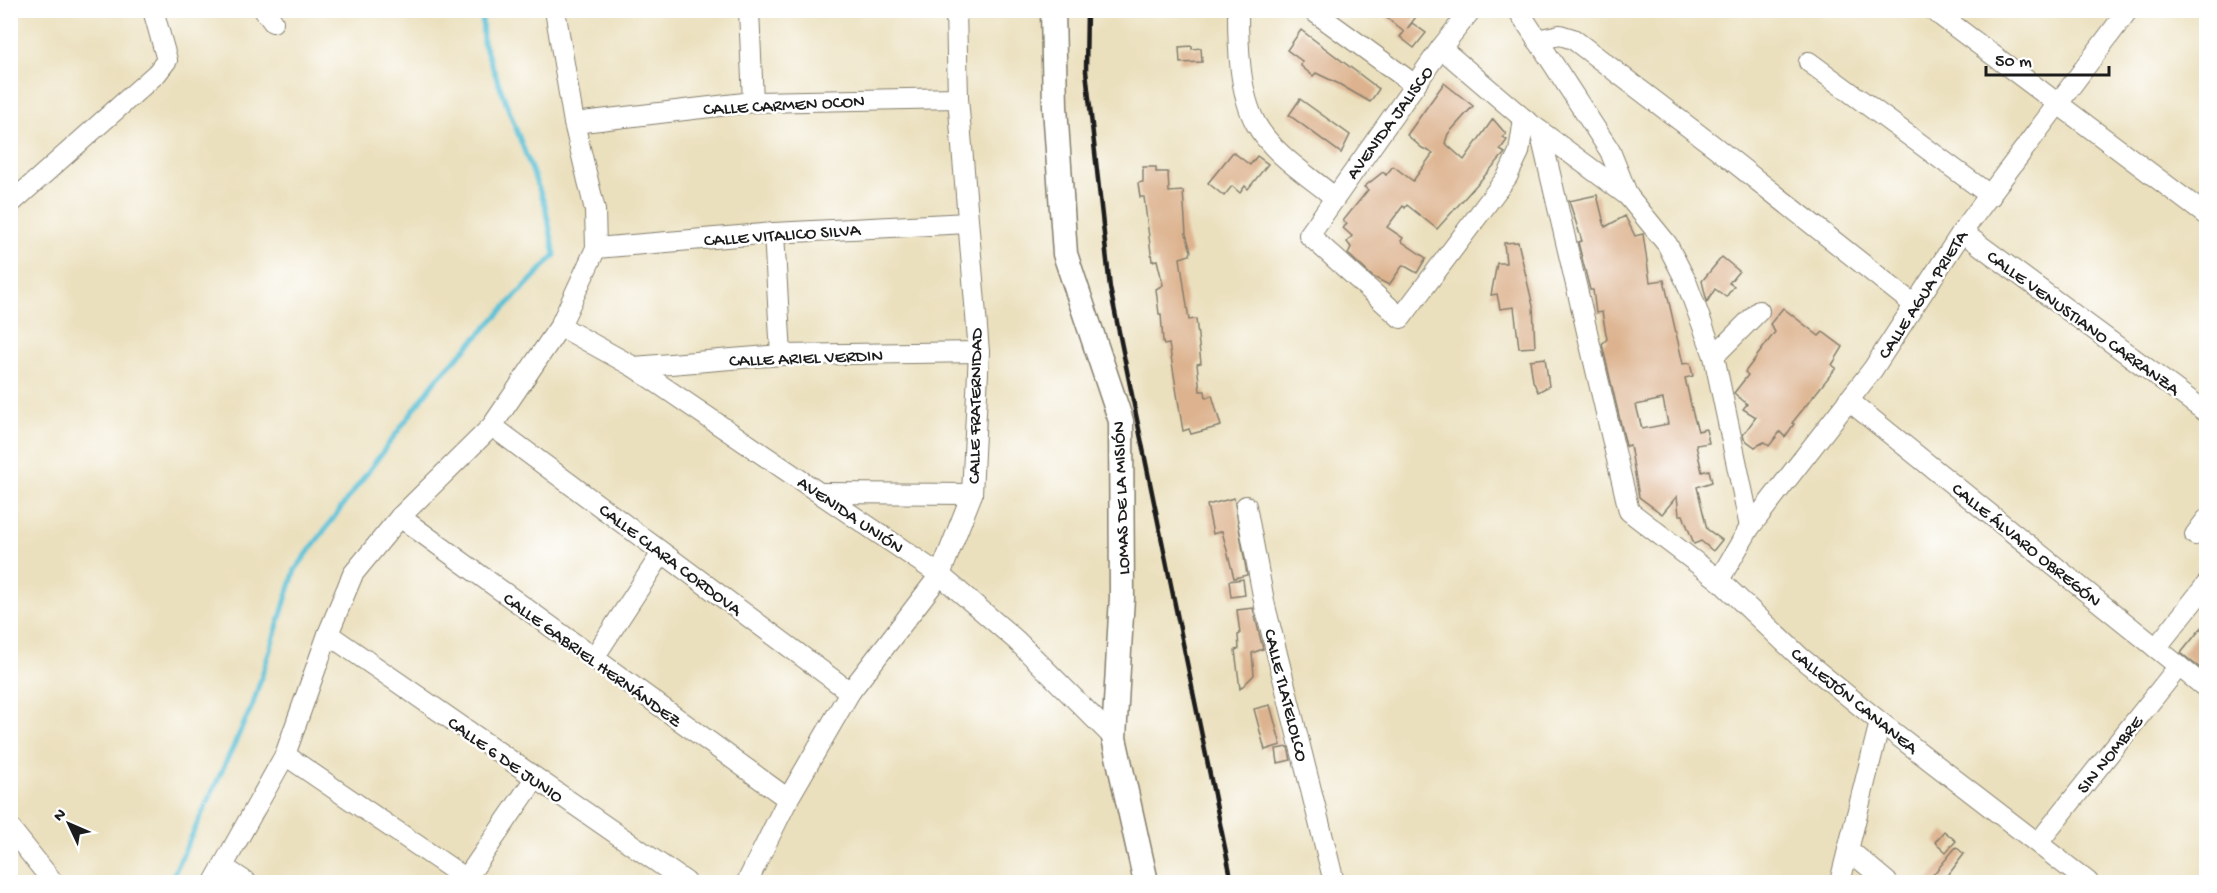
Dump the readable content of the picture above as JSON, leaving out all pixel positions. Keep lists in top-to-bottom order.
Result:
{
  "streets": {
    "street": [
      "CALLE CARMEN OCON",
      "AVENIDA JALISCO",
      "CALLE VITALICO SILVA",
      "CALLE AGUA PRIETA",
      "CALLE VENUSTIANO CARRANZA",
      "CALLE ARIEL VERDIN",
      "CALLE FRATERNIDAD",
      "LOMAS DE LA MISIÓN",
      "AVENIDA UNIÓN",
      "CALLE ÁLVARO OBREGÓN",
      "CALLE CLARA CORDOVA",
      "CALLE GABRIEL HERNÁNDEZ",
      "CALLE TLATELOLCO",
      "CALLEJÓN CANANEA",
      "SIN NOMBRE",
      "CALLE 6 DE JUNIO"
    ]
  },
  "crossings": [
    ["CALLE CARMEN OCON", "CALLE FRATERNIDAD"],
    ["CALLE VITALICO SILVA", "CALLE FRATERNIDAD"],
    ["CALLE AGUA PRIETA", "CALLE VENUSTIANO CARRANZA"],
    ["CALLE AGUA PRIETA", "CALLE ÁLVARO OBREGÓN"],
    ["CALLE AGUA PRIETA", "CALLEJÓN CANANEA"],
    ["CALLE ARIEL VERDIN", "CALLE FRATERNIDAD"],
    ["CALLE ARIEL VERDIN", "AVENIDA UNIÓN"],
    ["CALLE FRATERNIDAD", "AVENIDA UNIÓN"],
    ["CALLE FRATERNIDAD", "CALLE CLARA CORDOVA"],
    ["CALLE FRATERNIDAD", "CALLE GABRIEL HERNÁNDEZ"],
    ["LOMAS DE LA MISIÓN", "AVENIDA UNIÓN"],
    ["CALLE ÁLVARO OBREGÓN", "SIN NOMBRE"],
    ["CALLEJÓN CANANEA", "SIN NOMBRE"]
  ],
  "scale_bar": "50 m",
  "north": "top left"
}
